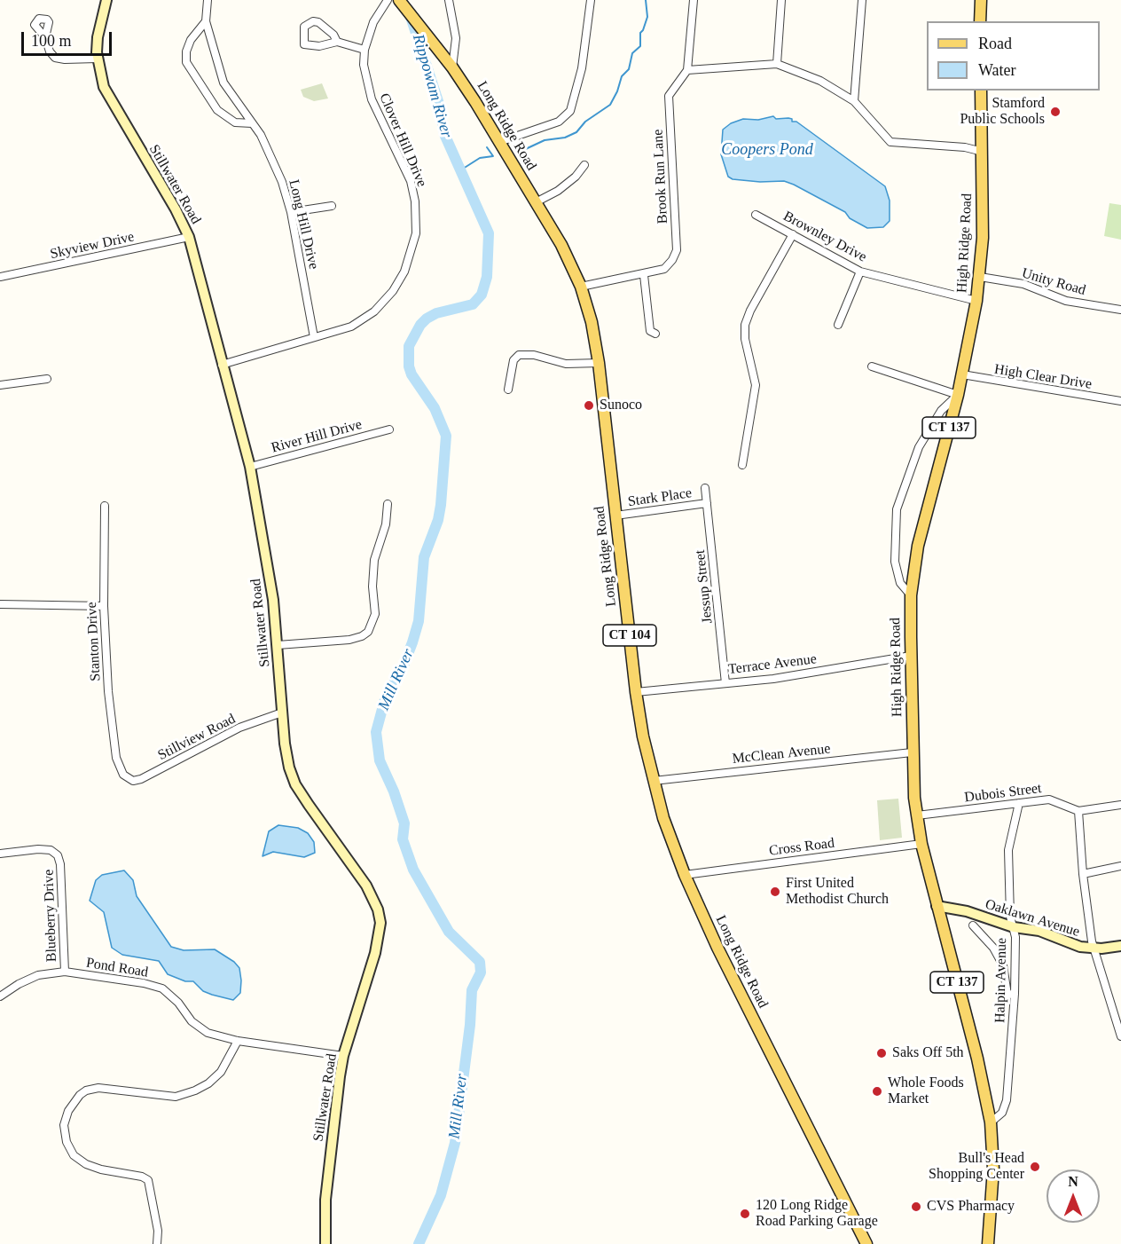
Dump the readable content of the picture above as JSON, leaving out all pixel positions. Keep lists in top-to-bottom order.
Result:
{
  "streets": {
    "main road": [
      "Long Ridge Road",
      "Stillwater Road",
      "High Ridge Road",
      "CT 137",
      "CT 104",
      "Oaklawn Avenue"
    ],
    "street": [
      "Clover Hill Drive",
      "Brook Run Lane",
      "Long Hill Drive",
      "Brownley Drive",
      "Skyview Drive",
      "Unity Road",
      "High Clear Drive",
      "River Hill Drive",
      "Stark Place",
      "Jessup Street",
      "Stanton Drive",
      "Terrace Avenue",
      "Stillview Road",
      "McClean Avenue",
      "Dubois Street",
      "Cross Road",
      "Blueberry Drive",
      "Pond Road",
      "Halpin Avenue"
    ]
  },
  "crossings": [
    ["Long Ridge Road", "Brook Run Lane"],
    ["Long Ridge Road", "Stark Place"],
    ["Long Ridge Road", "Terrace Avenue"],
    ["Long Ridge Road", "McClean Avenue"],
    ["Long Ridge Road", "Cross Road"],
    ["Clover Hill Drive", "Stillwater Road"],
    ["Clover Hill Drive", "Long Hill Drive"],
    ["Stillwater Road", "Skyview Drive"],
    ["Stillwater Road", "River Hill Drive"],
    ["Stillwater Road", "Stillview Road"],
    ["Stillwater Road", "Pond Road"],
    ["Brownley Drive", "High Ridge Road"],
    ["High Ridge Road", "Unity Road"],
    ["High Ridge Road", "High Clear Drive"],
    ["High Ridge Road", "Terrace Avenue"],
    ["High Ridge Road", "McClean Avenue"],
    ["High Ridge Road", "Dubois Street"],
    ["High Ridge Road", "Cross Road"],
    ["High Ridge Road", "Oaklawn Avenue"],
    ["High Ridge Road", "Halpin Avenue"],
    ["Stark Place", "Jessup Street"],
    ["Jessup Street", "Terrace Avenue"],
    ["Stanton Drive", "Stillview Road"],
    ["Dubois Street", "Halpin Avenue"],
    ["Blueberry Drive", "Pond Road"],
    ["Oaklawn Avenue", "Halpin Avenue"]
  ],
  "water": ["Rippowam River", "Coopers Pond", "Mill River"],
  "places": [
    "Stamford Public Schools",
    "Sunoco",
    "First United Methodist Church",
    "Saks Off 5th",
    "Whole Foods Market",
    "Bull's Head Shopping Center",
    "CVS Pharmacy",
    "120 Long Ridge Road Parking Garage"
  ],
  "legend": ["Road", "Water"],
  "scale_bar": "100 m",
  "north": "top"
}
